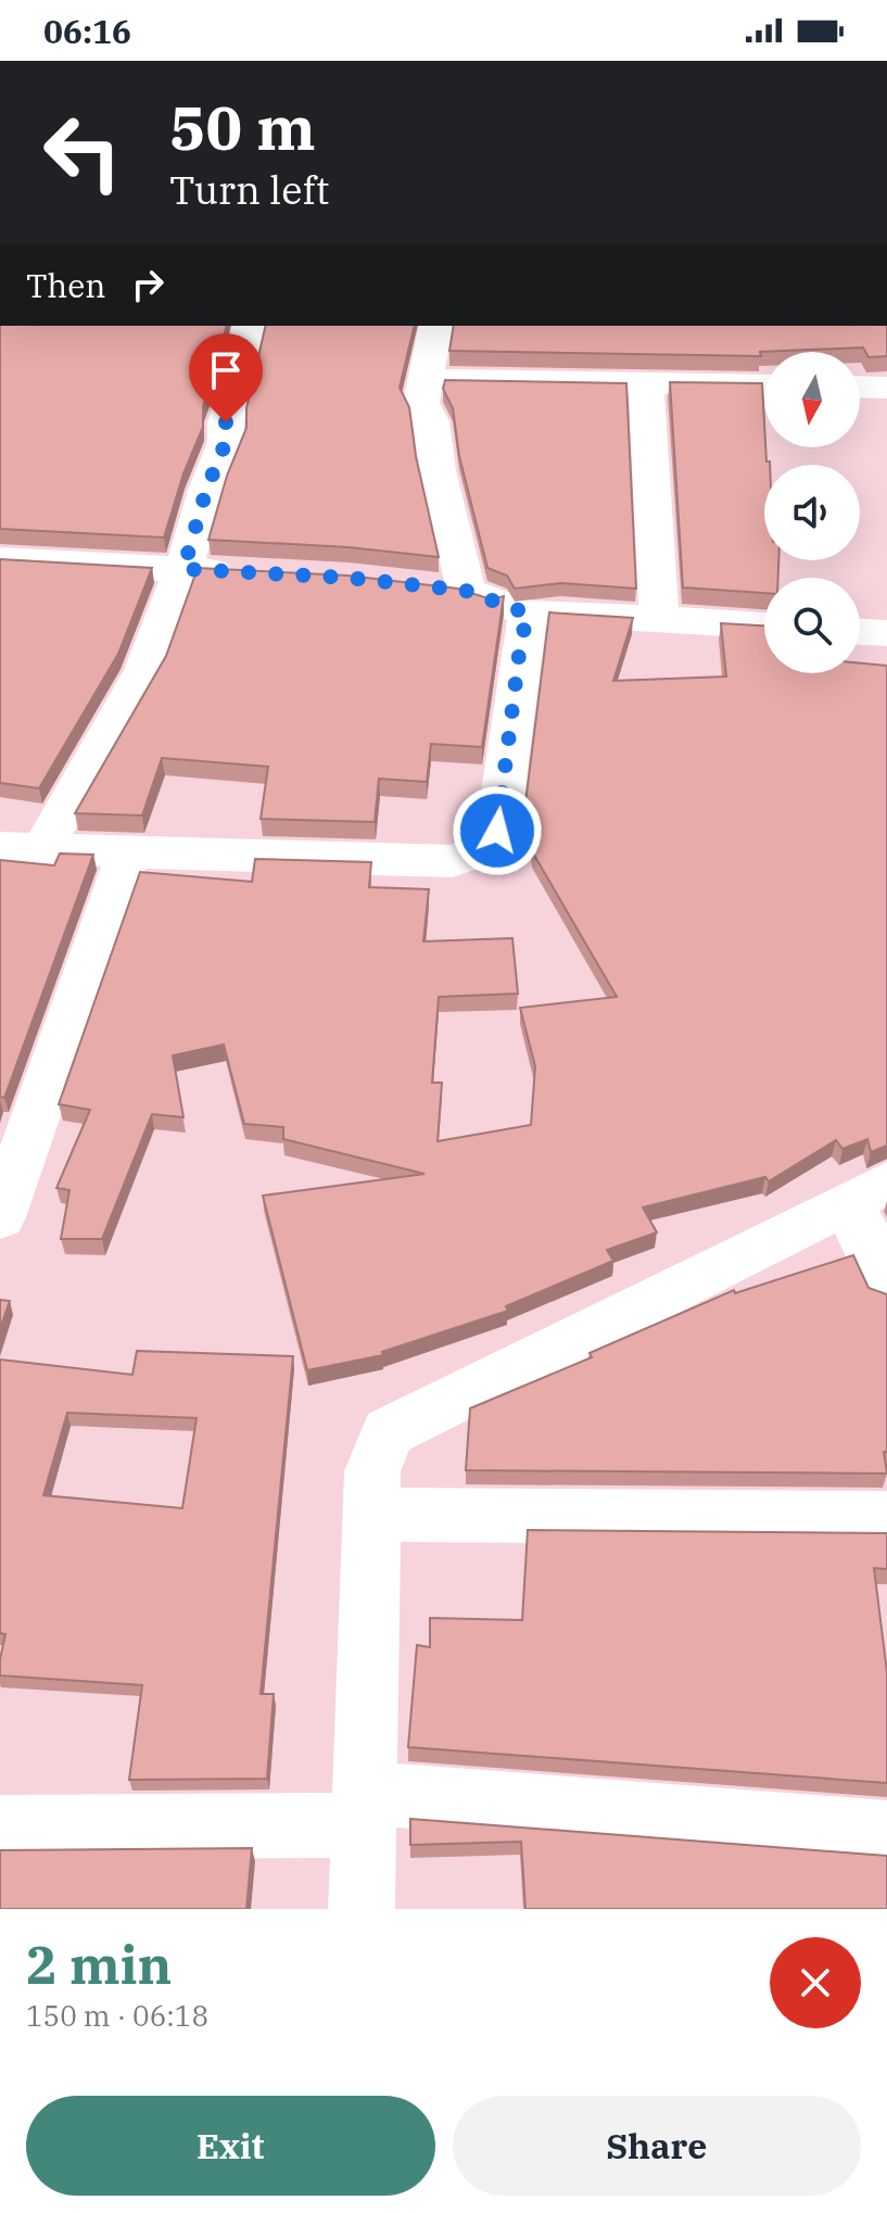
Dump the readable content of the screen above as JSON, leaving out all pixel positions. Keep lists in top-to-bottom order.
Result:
{
  "north": "bottom",
  "page": {
    "status": "06:16",
    "turn": ["50 m", "Turn left"],
    "then": "Then",
    "heading": ["2 min", "150 m · 06:18"],
    "buttons": ["Exit", "Share"]
  }
}
